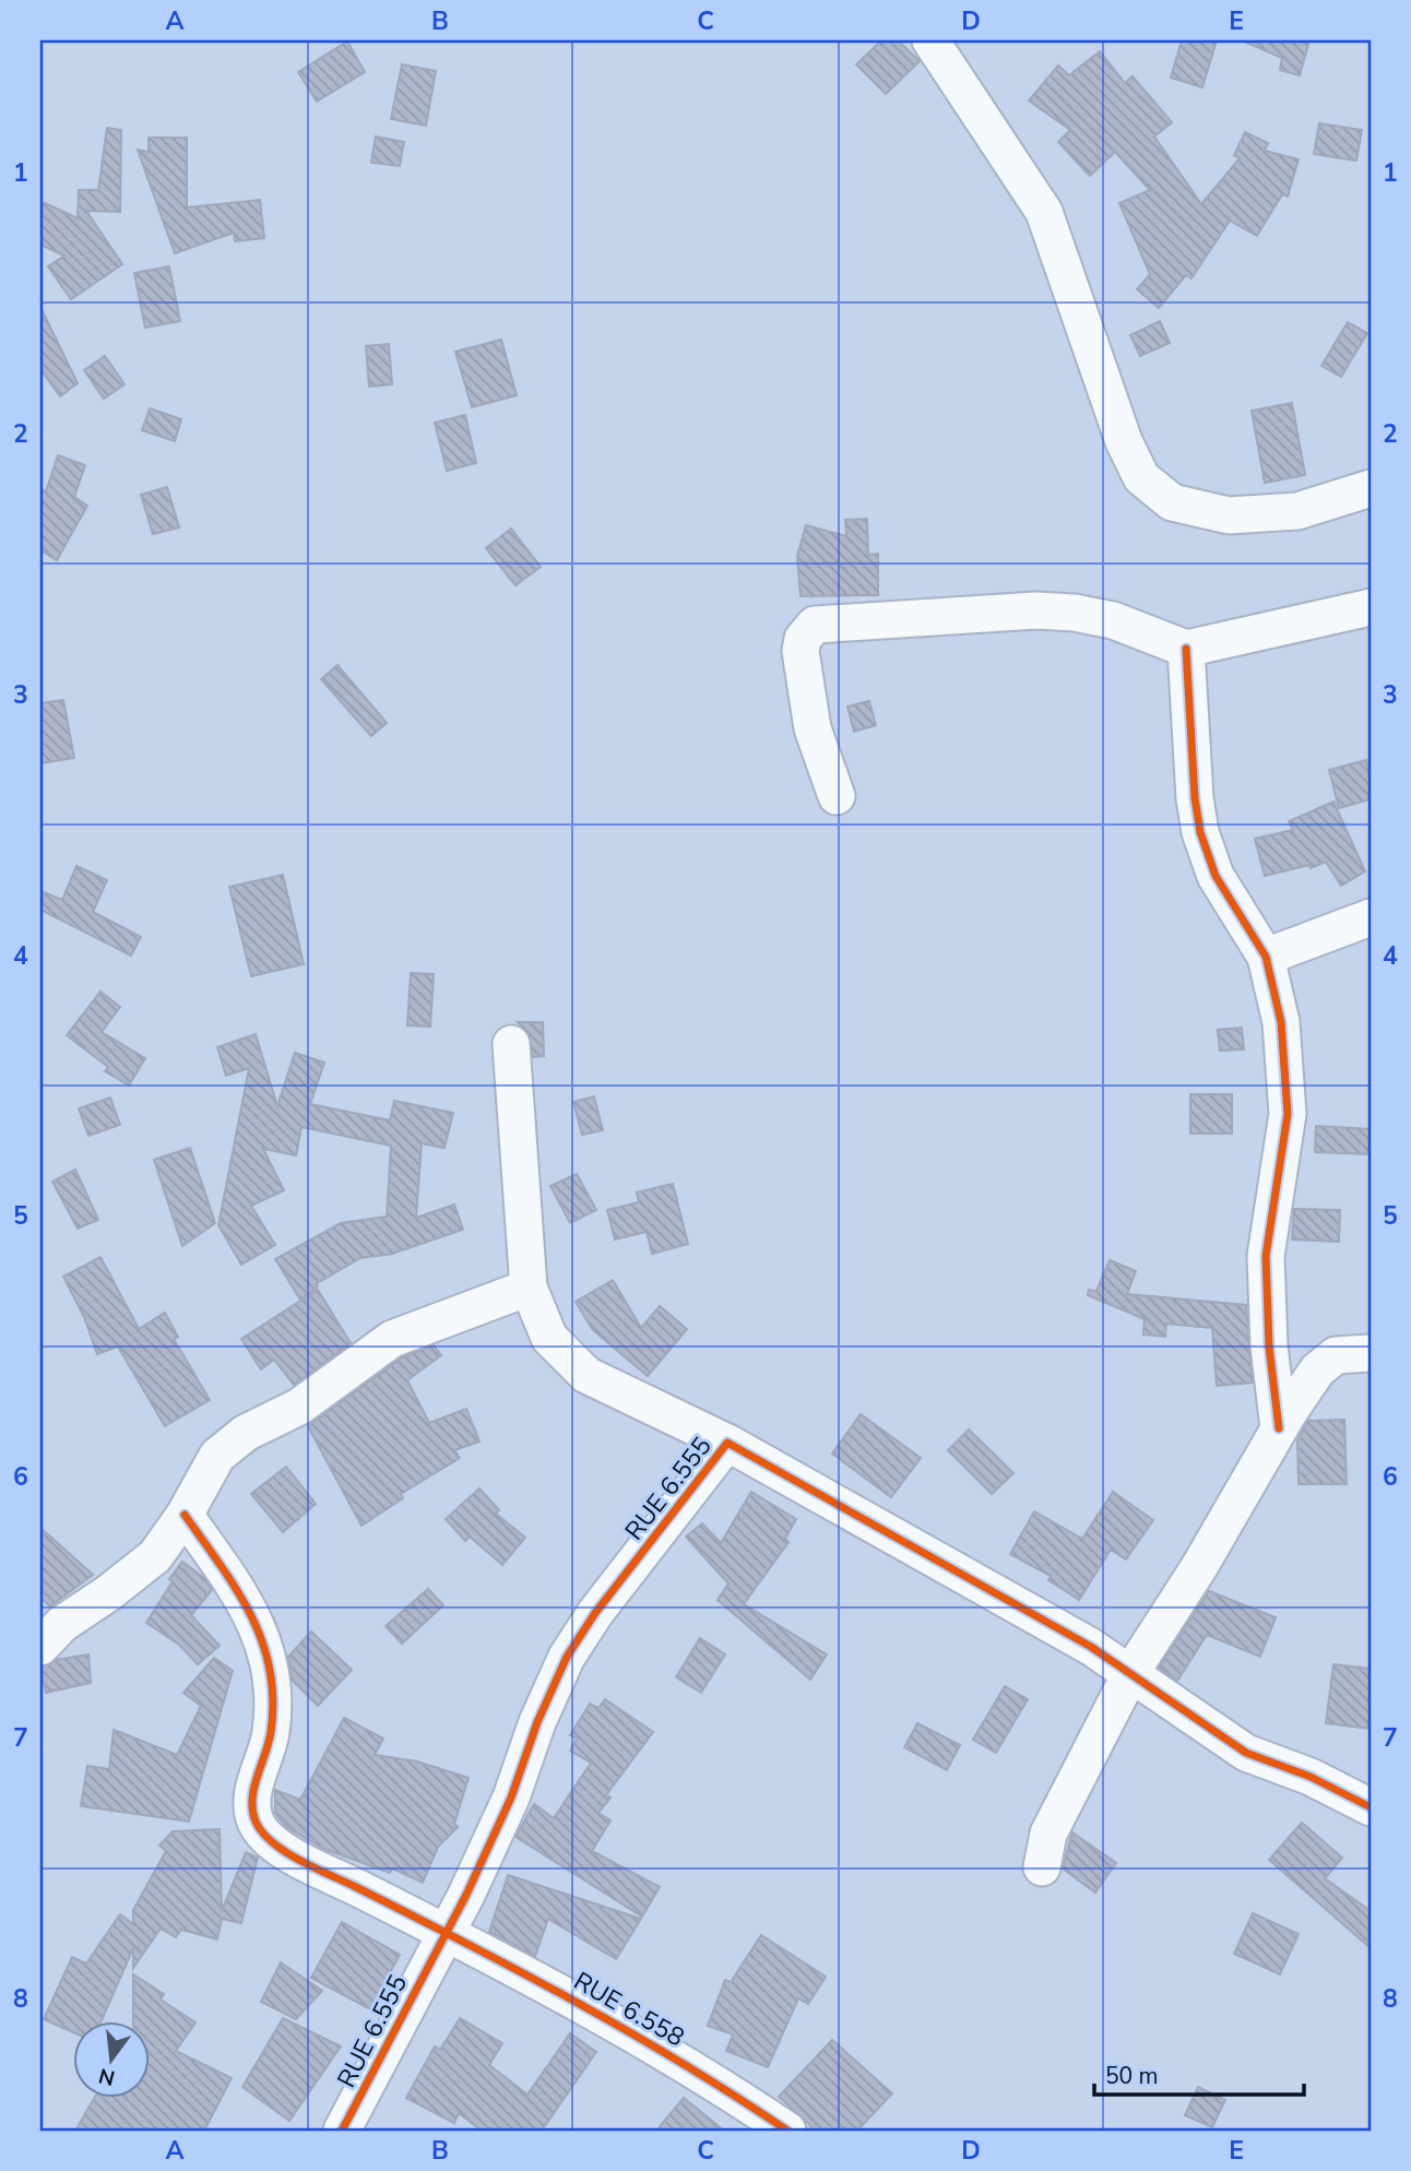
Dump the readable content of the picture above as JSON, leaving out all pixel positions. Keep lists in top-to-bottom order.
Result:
{
  "streets": {
    "street": ["RUE 6.555", "RUE 6.558"]
  },
  "crossings": [
    ["RUE 6.555", "RUE 6.558"]
  ],
  "scale_bar": "50 m",
  "north": "bottom",
  "grid": {
    "columns": [
      "A",
      "B",
      "C",
      "D",
      "E"
    ],
    "rows": [
      "1",
      "2",
      "3",
      "4",
      "5",
      "6",
      "7",
      "8"
    ]
  }
}
